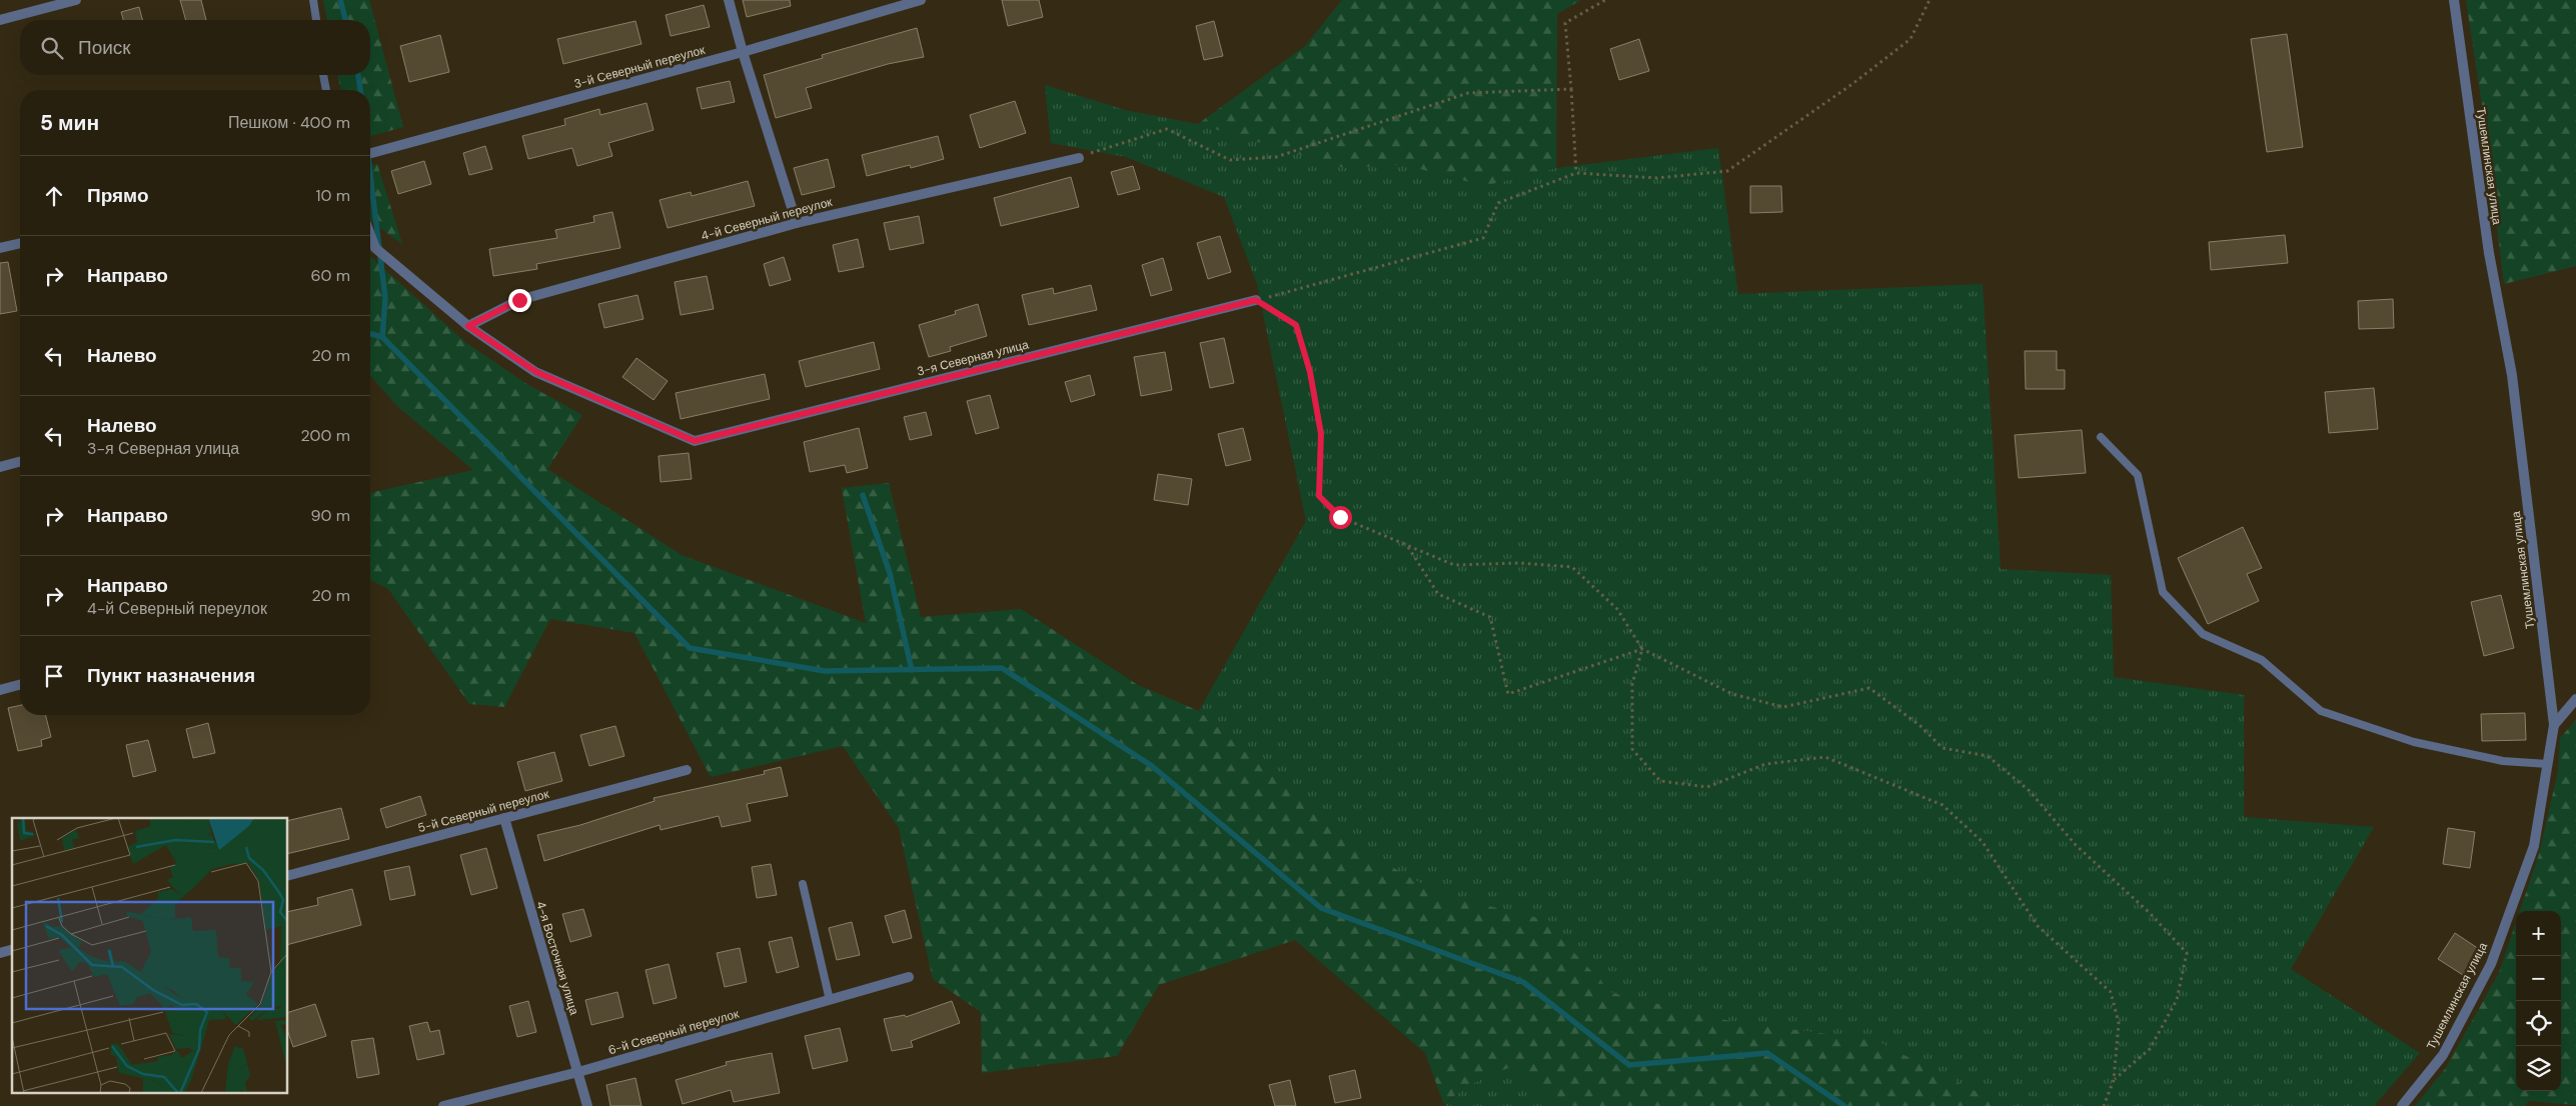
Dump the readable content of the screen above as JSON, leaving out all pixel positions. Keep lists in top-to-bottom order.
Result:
{
  "streets": {
    "street": [
      "3-й Северный переулок",
      "Тушемлинская улица",
      "4-й Северный переулок",
      "3-я Северная улица",
      "5-й Северный переулок",
      "4-я Восточная улица",
      "6-й Северный переулок"
    ]
  },
  "crossings": [
    ["4-й Северный переулок", "3-я Северная улица"],
    ["5-й Северный переулок", "4-я Восточная улица"],
    ["4-я Восточная улица", "6-й Северный переулок"]
  ],
  "page": {
    "search": "Поиск",
    "heading": ["5 мин", "Пешком · 400 m"],
    "list": [
      ["Прямо", "10 m"],
      ["Направо", "60 m"],
      ["Налево", "20 m"],
      ["Налево", "3-я Северная улица", "200 m"],
      ["Направо", "90 m"],
      ["Направо", "4-й Северный переулок", "20 m"],
      "Пункт назначения"
    ],
    "map_buttons": ["+", "−"]
  }
}
